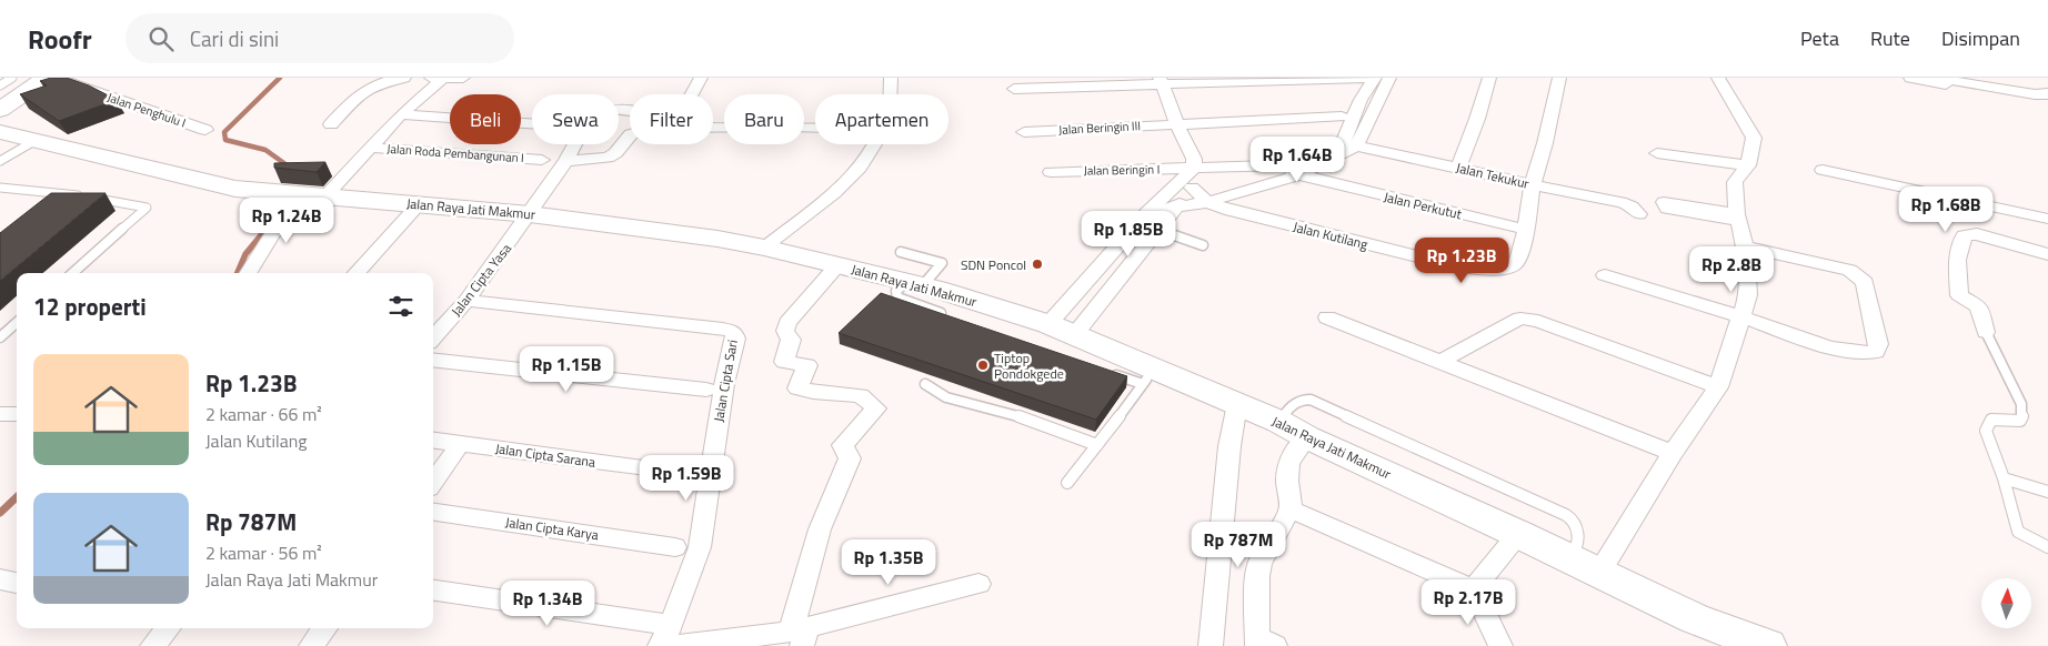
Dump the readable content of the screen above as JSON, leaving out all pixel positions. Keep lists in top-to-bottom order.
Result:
{
  "streets": {
    "main road": ["Jalan Raya Jati Makmur"],
    "street": [
      "Jalan Penghulu I",
      "Jalan Beringin III",
      "Jalan Roda Pembangunan I",
      "Jalan Beringin I",
      "Jalan Tekukur",
      "Jalan Perkutut",
      "Jalan Kutilang",
      "Jalan Cipta Yasa",
      "Jalan Cipta Sari",
      "Jalan Cipta Sarana",
      "Jalan Cipta Karya"
    ]
  },
  "crossings": [
    ["Jalan Beringin I", "Jalan Perkutut"],
    ["Jalan Tekukur", "Jalan Kutilang"],
    ["Jalan Perkutut", "Jalan Kutilang"],
    ["Jalan Raya Jati Makmur", "Jalan Cipta Yasa"],
    ["Jalan Cipta Yasa", "Jalan Cipta Sari"]
  ],
  "places": ["SDN Poncol", "Tiptop Pondokgede"],
  "north": "top",
  "page": {
    "header": "Roofr",
    "search": "Cari di sini",
    "nav": ["Peta", "Rute", "Disimpan"],
    "chip": [
      "Beli",
      "Sewa",
      "Filter",
      "Baru",
      "Apartemen"
    ],
    "price": [
      "Rp 1.64B",
      "Rp 1.68B",
      "Rp 1.24B",
      "Rp 1.85B",
      "Rp 1.23B",
      "Rp 2.8B",
      "Rp 1.15B",
      "Rp 1.59B",
      "Rp 787M",
      "Rp 1.35B",
      "Rp 2.17B",
      "Rp 1.34B"
    ],
    "heading": "12 properti",
    "list": [
      {
        "name": "Rp 1.23B",
        "note": "2 kamar · 66 m² · Jalan Kutilang"
      },
      {
        "name": "Rp 787M",
        "note": "2 kamar · 56 m² · Jalan Raya Jati Makmur"
      }
    ]
  }
}
